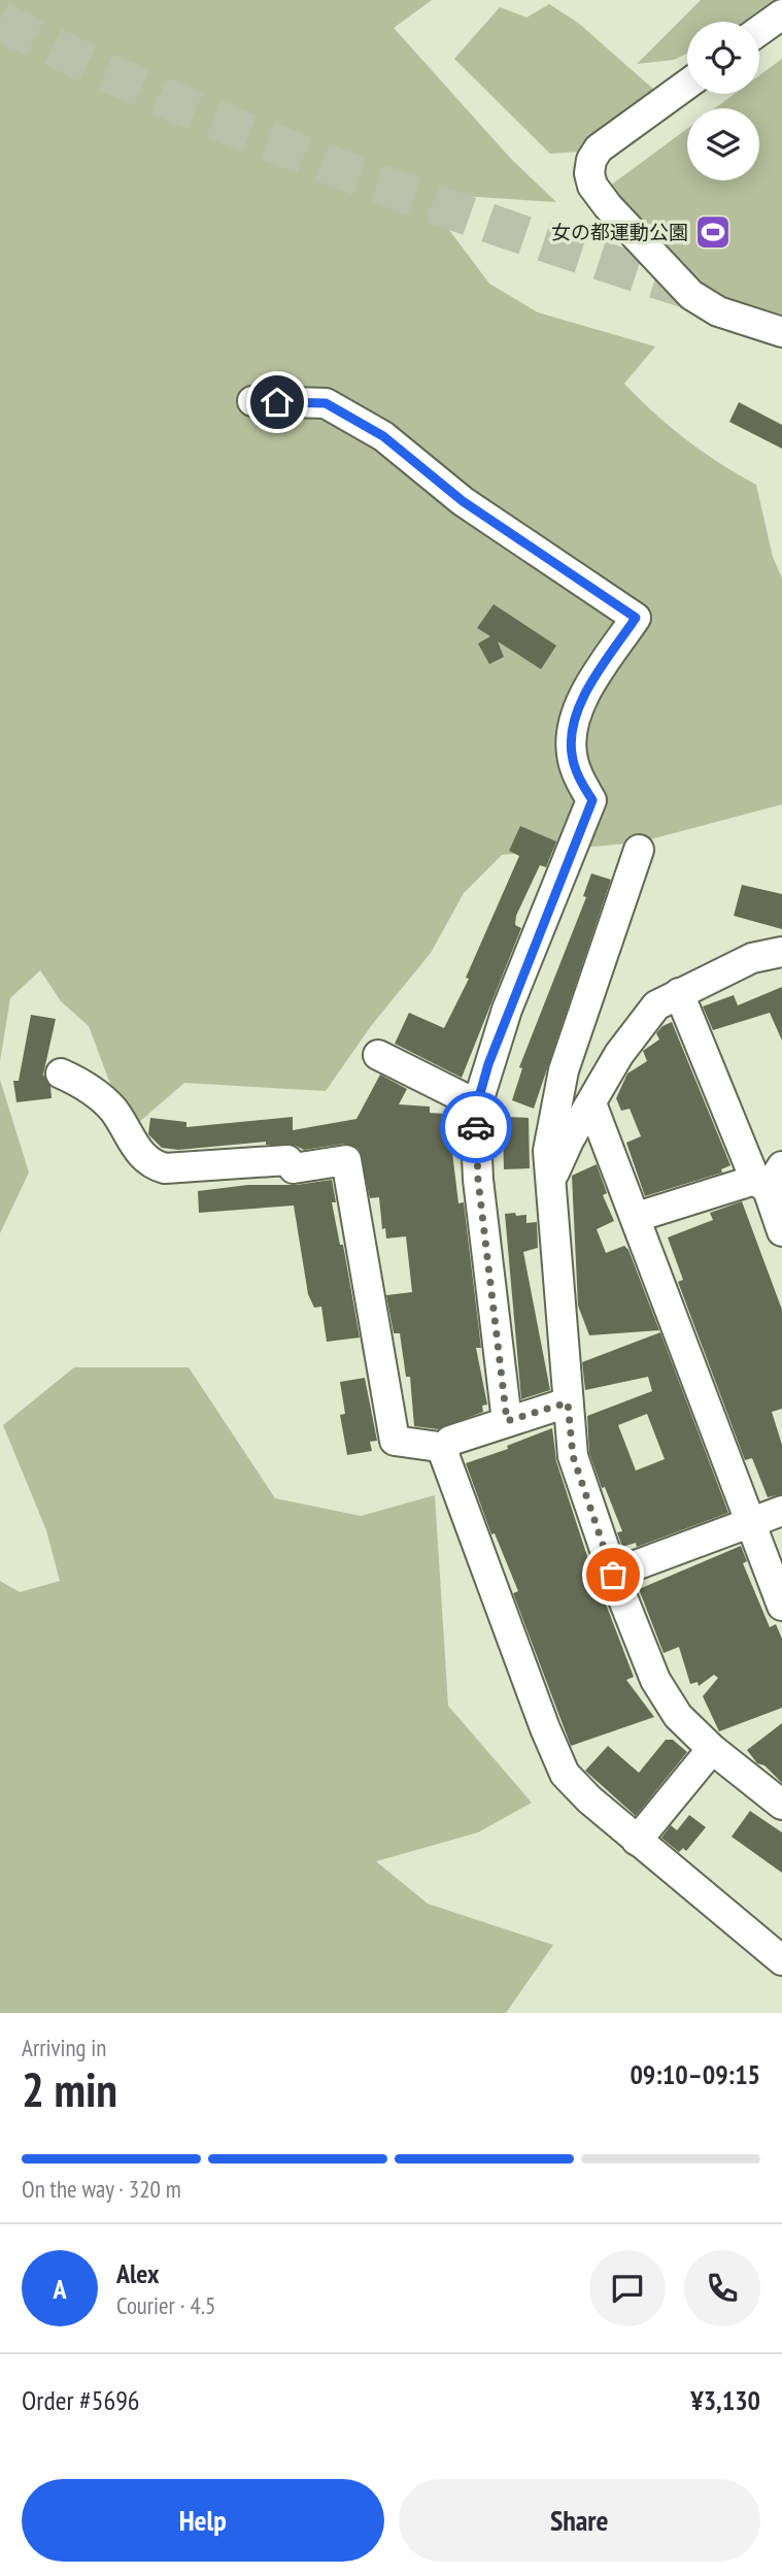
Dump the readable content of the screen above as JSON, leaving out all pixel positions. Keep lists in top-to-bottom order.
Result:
{
  "places": {
    "sports": ["女の都運動公園"]
  },
  "page": {
    "heading": ["2 min", "Arriving in", "09:10–09:15"],
    "panel": [
      "Alex",
      "Courier · 4.5",
      "Order #5696",
      "¥3,130"
    ],
    "bar": "On the way · 320 m",
    "round": "A",
    "buttons": ["Help", "Share"]
  }
}
